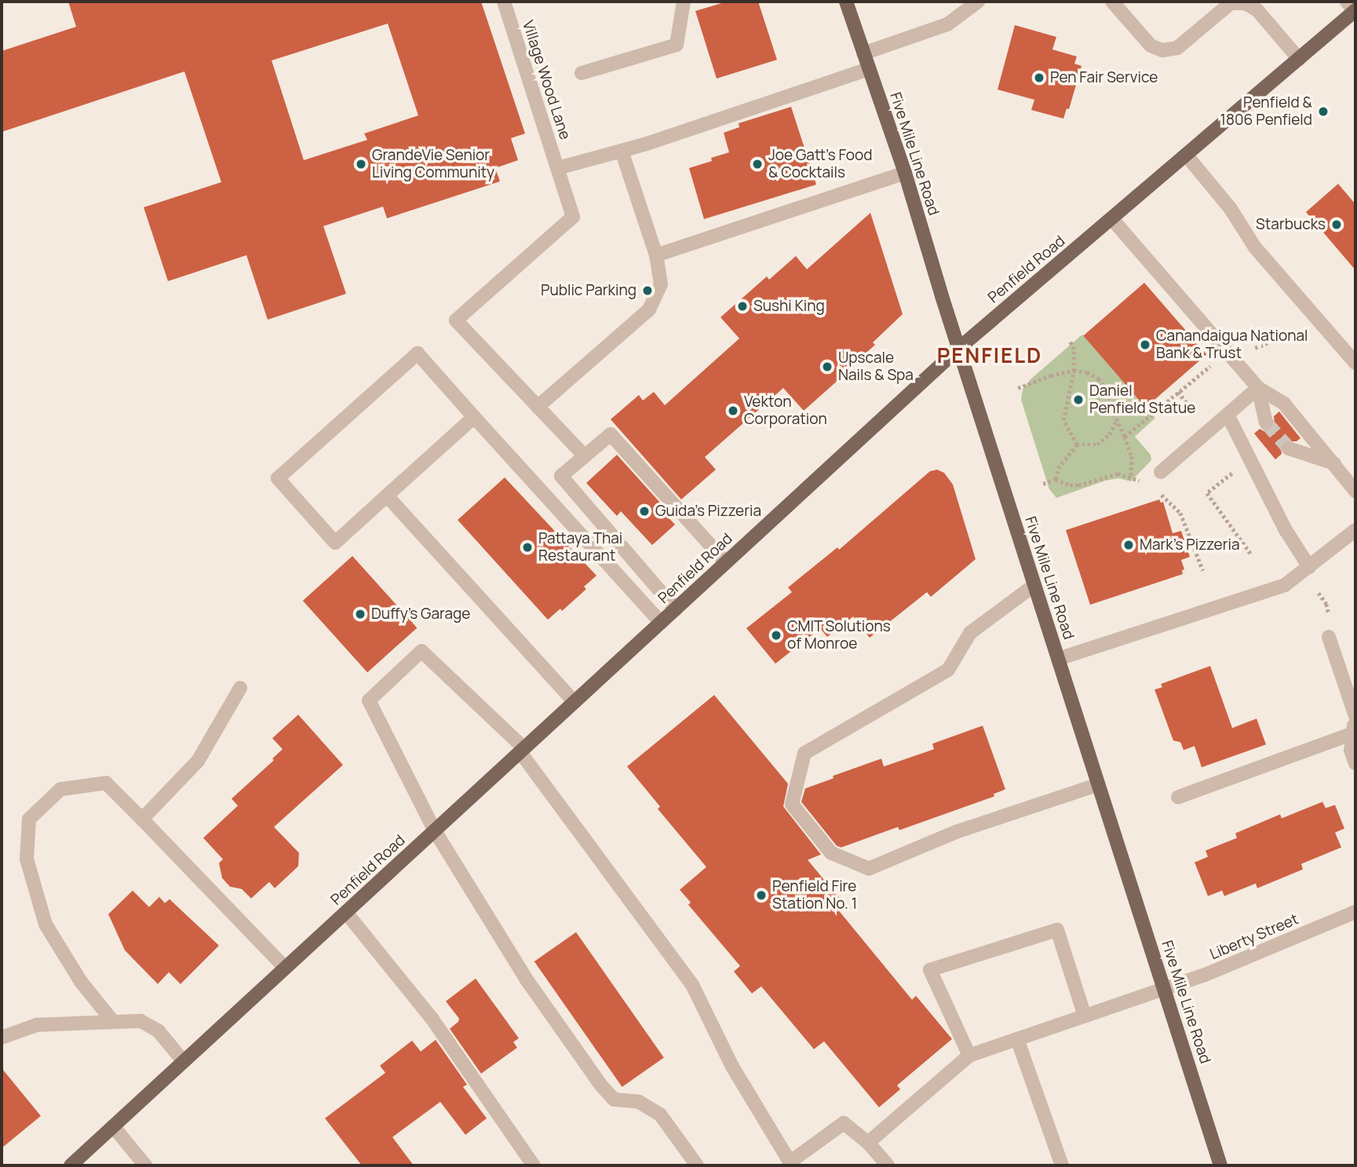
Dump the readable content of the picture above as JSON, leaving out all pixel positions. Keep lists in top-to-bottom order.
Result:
{
  "streets": {
    "main road": ["Five Mile Line Road", "Penfield Road"],
    "street": ["Village Wood Lane", "Liberty Street"]
  },
  "crossings": [
    ["Five Mile Line Road", "Penfield Road"],
    ["Five Mile Line Road", "Liberty Street"]
  ],
  "districts": ["PENFIELD"],
  "places": [
    "Pen Fair Service",
    "Penfield & 1806 Penfield",
    "GrandeVie Senior Living Community",
    "Joe Gatt's Food & Cocktails",
    "Starbucks",
    "Public Parking",
    "Sushi King",
    "Canandaigua National Bank & Trust",
    "Upscale Nails & Spa",
    "Daniel Penfield Statue",
    "Vekton Corporation",
    "Guida's Pizzeria",
    "Mark's Pizzeria",
    "Pattaya Thai Restaurant",
    "Duffy's Garage",
    "CMIT Solutions of Monroe",
    "Penfield Fire Station No. 1"
  ]
}
